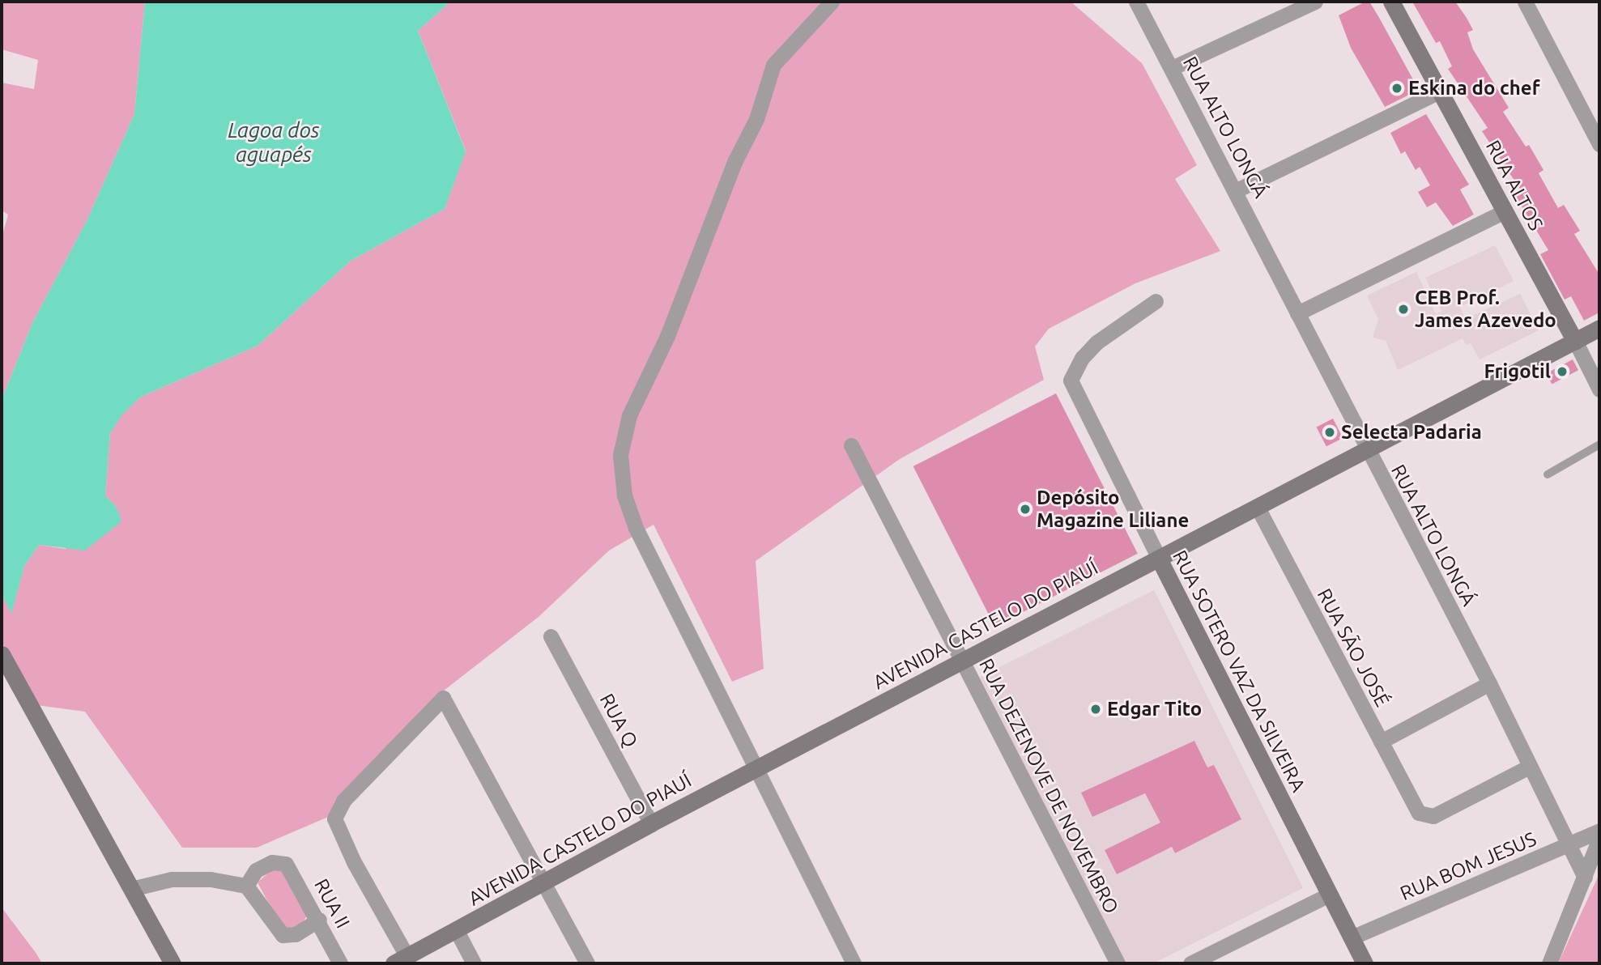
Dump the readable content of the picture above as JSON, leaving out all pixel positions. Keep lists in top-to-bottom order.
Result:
{
  "streets": {
    "main road": ["RUA ALTOS", "AVENIDA CASTELO DO PIAUÍ", "RUA SOTERO VAZ DA SILVEIRA"],
    "street": [
      "RUA ALTO LONGÁ",
      "RUA SÃO JOSÉ",
      "RUA Q",
      "RUA DEZENOVE DE NOVEMBRO",
      "RUA BOM JESUS",
      "RUA II"
    ]
  },
  "crossings": [
    ["RUA ALTO LONGÁ", "AVENIDA CASTELO DO PIAUÍ"],
    ["RUA ALTO LONGÁ", "RUA SÃO JOSÉ"],
    ["RUA ALTO LONGÁ", "RUA BOM JESUS"],
    ["RUA ALTOS", "AVENIDA CASTELO DO PIAUÍ"],
    ["AVENIDA CASTELO DO PIAUÍ", "RUA SÃO JOSÉ"],
    ["AVENIDA CASTELO DO PIAUÍ", "RUA SOTERO VAZ DA SILVEIRA"],
    ["AVENIDA CASTELO DO PIAUÍ", "RUA Q"],
    ["AVENIDA CASTELO DO PIAUÍ", "RUA DEZENOVE DE NOVEMBRO"],
    ["RUA SOTERO VAZ DA SILVEIRA", "RUA BOM JESUS"]
  ],
  "water": ["Lagoa dos aguapés"],
  "places": [
    "Eskina do chef",
    "CEB Prof. James Azevedo",
    "Frigotil",
    "Selecta Padaria",
    "Depósito Magazine Liliane",
    "Edgar Tito"
  ]
}
